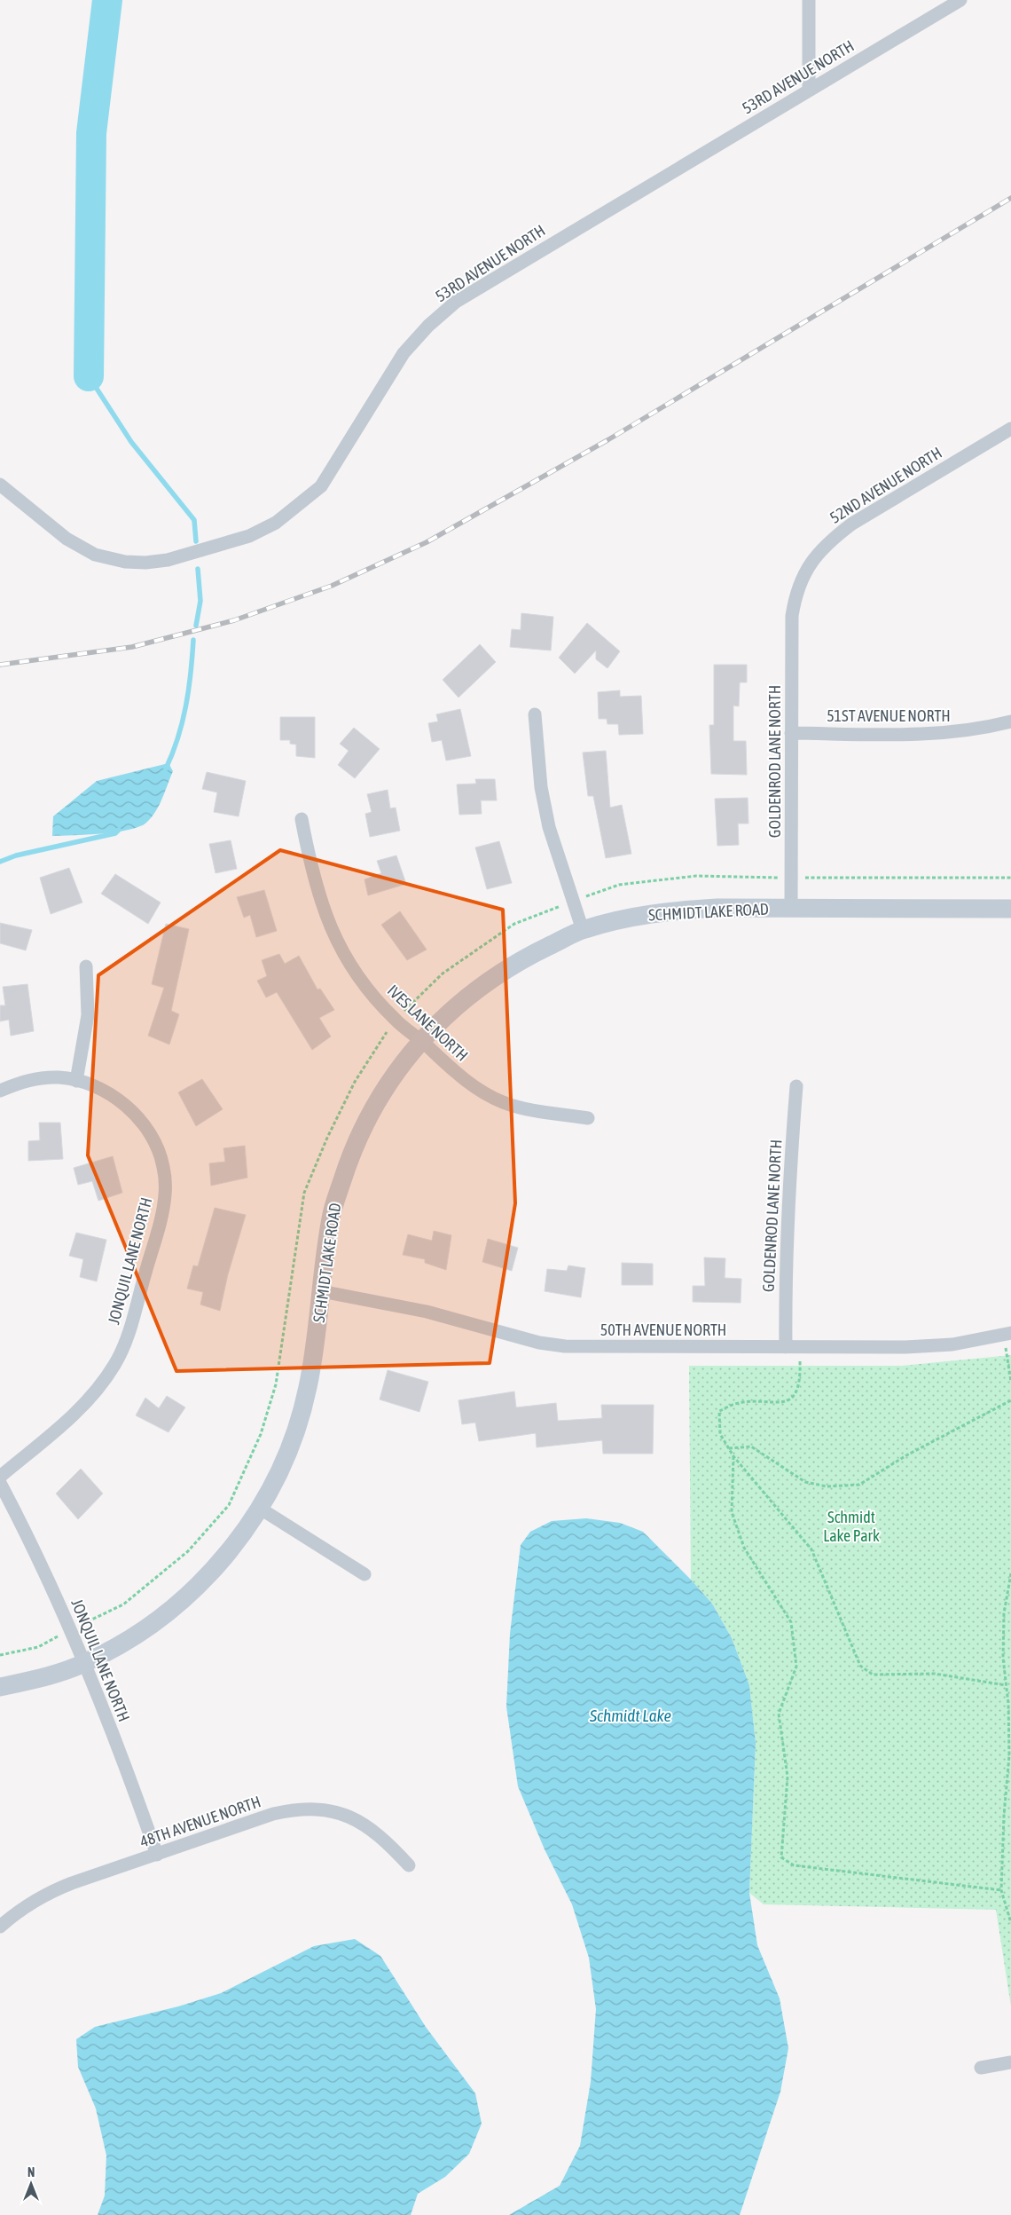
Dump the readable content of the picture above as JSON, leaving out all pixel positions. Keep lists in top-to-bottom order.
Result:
{
  "streets": {
    "street": [
      "53RD AVENUE NORTH",
      "52ND AVENUE NORTH",
      "51ST AVENUE NORTH",
      "GOLDENROD LANE NORTH",
      "SCHMIDT LAKE ROAD",
      "IVES LANE NORTH",
      "JONQUIL LANE NORTH",
      "50TH AVENUE NORTH",
      "48TH AVENUE NORTH"
    ]
  },
  "crossings": [
    ["52ND AVENUE NORTH", "GOLDENROD LANE NORTH"],
    ["51ST AVENUE NORTH", "GOLDENROD LANE NORTH"],
    ["GOLDENROD LANE NORTH", "SCHMIDT LAKE ROAD"],
    ["GOLDENROD LANE NORTH", "50TH AVENUE NORTH"],
    ["SCHMIDT LAKE ROAD", "IVES LANE NORTH"],
    ["SCHMIDT LAKE ROAD", "JONQUIL LANE NORTH"],
    ["SCHMIDT LAKE ROAD", "50TH AVENUE NORTH"],
    ["JONQUIL LANE NORTH", "48TH AVENUE NORTH"]
  ],
  "water": ["Schmidt Lake"],
  "parks": ["Schmidt Lake Park"],
  "north": "top"
}
